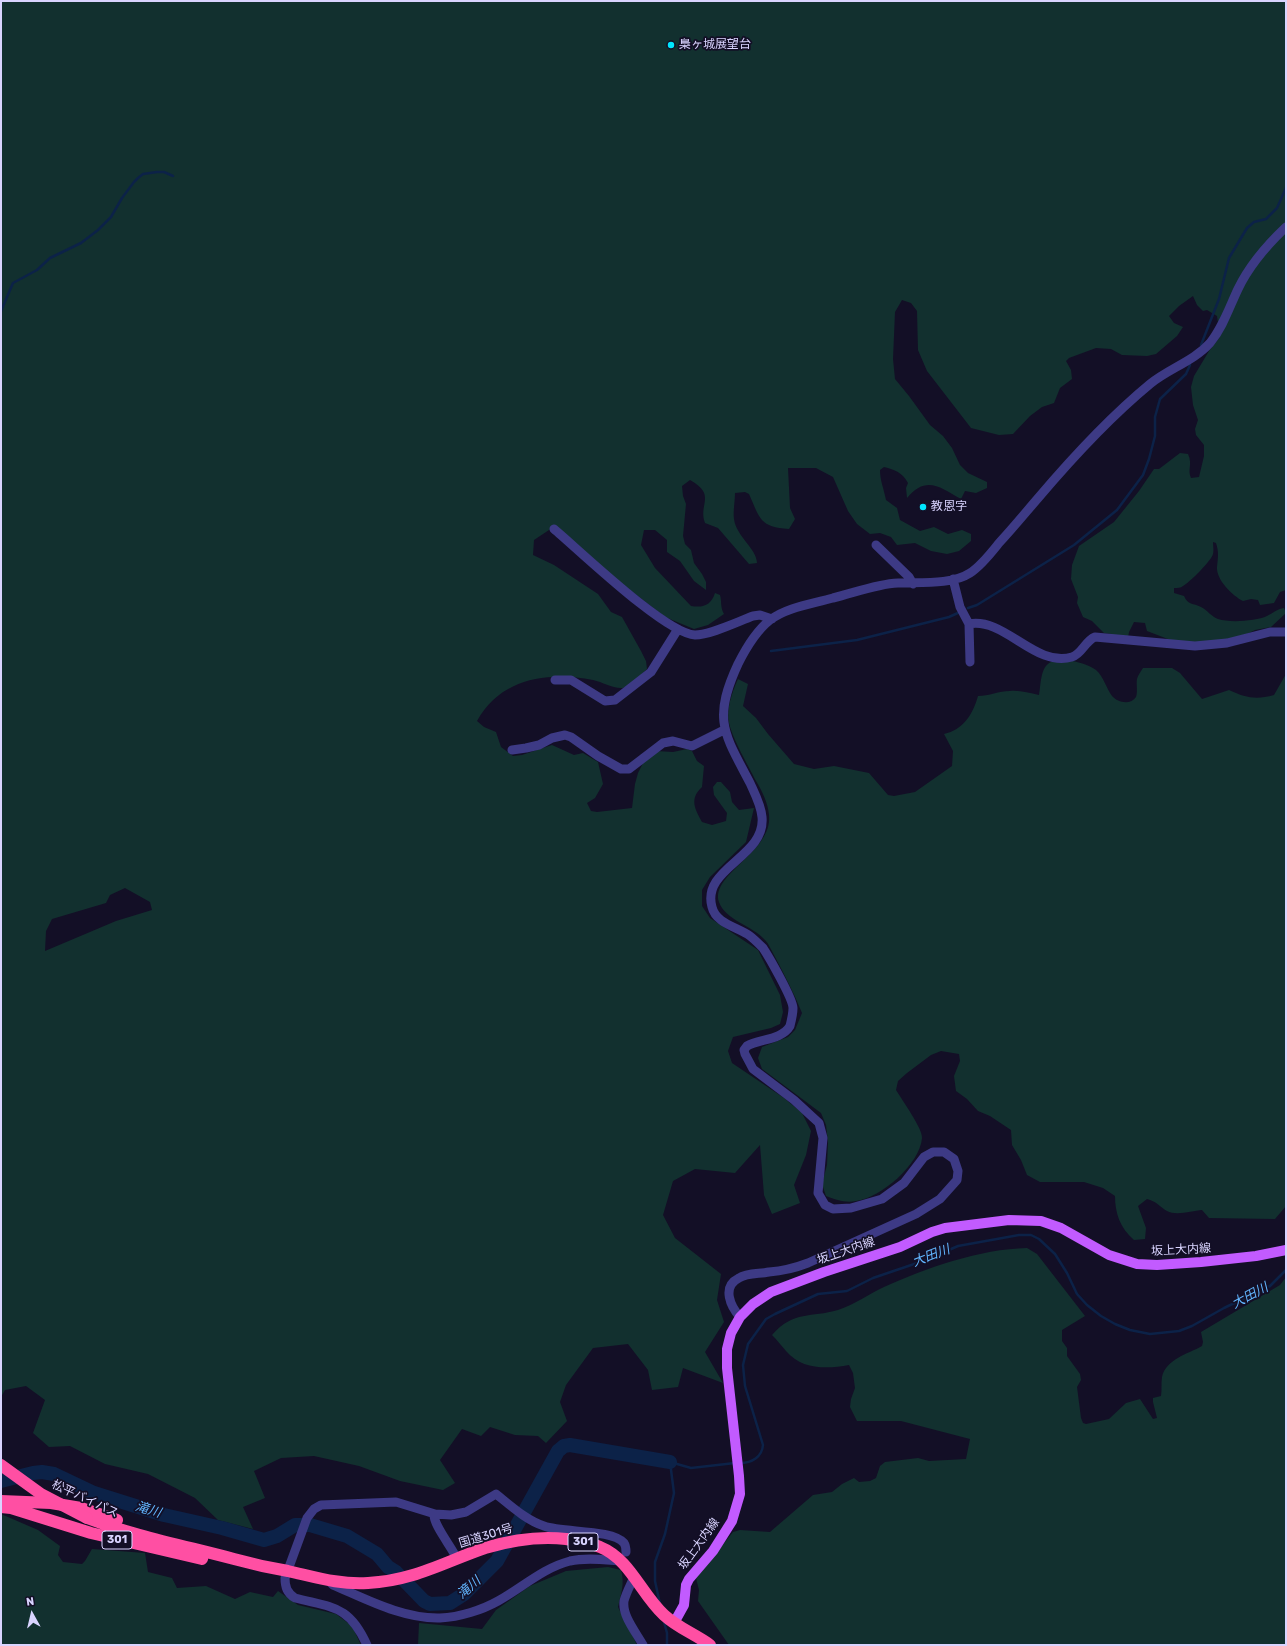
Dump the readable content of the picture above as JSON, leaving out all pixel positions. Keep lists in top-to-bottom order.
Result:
{
  "streets": {
    "highway": ["松平バイパス", "国道301号", "301"],
    "main road": ["坂上大内線"]
  },
  "crossings": [
    ["坂上大内線", "国道301号"],
    ["松平バイパス", "国道301号"],
    ["松平バイパス", "301"],
    ["国道301号", "301"]
  ],
  "water": ["大田川", "滝川"],
  "places": ["梟ヶ城展望台", "教恩字"],
  "north": "top"
}
